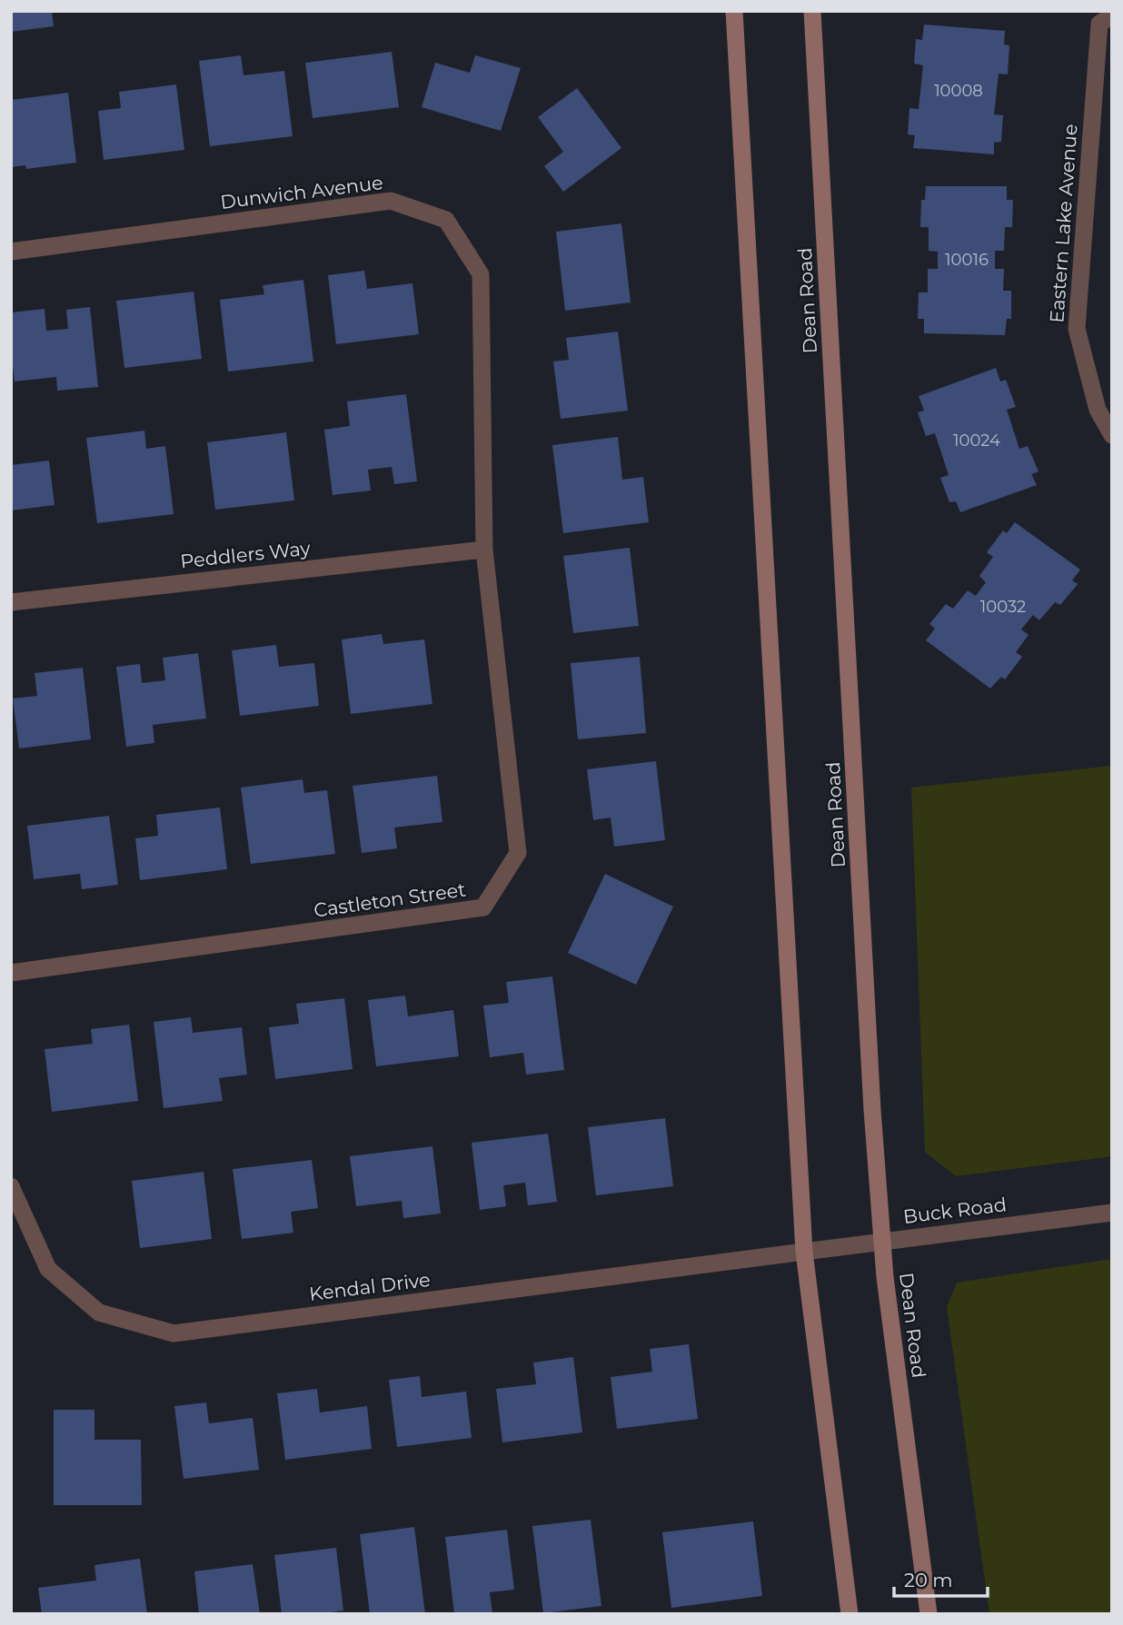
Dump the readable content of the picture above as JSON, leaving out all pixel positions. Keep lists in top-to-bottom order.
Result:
{
  "streets": {
    "main road": ["Dean Road"],
    "street": [
      "Dunwich Avenue",
      "Eastern Lake Avenue",
      "Peddlers Way",
      "Castleton Street",
      "Buck Road",
      "Kendal Drive"
    ]
  },
  "crossings": [
    ["Dunwich Avenue", "Peddlers Way"],
    ["Dunwich Avenue", "Castleton Street"],
    ["Dean Road", "Buck Road"],
    ["Peddlers Way", "Castleton Street"],
    ["Buck Road", "Kendal Drive"]
  ],
  "house_numbers": [
    "10008",
    "10016",
    "10024",
    "10032"
  ],
  "scale_bar": "20 m"
}
